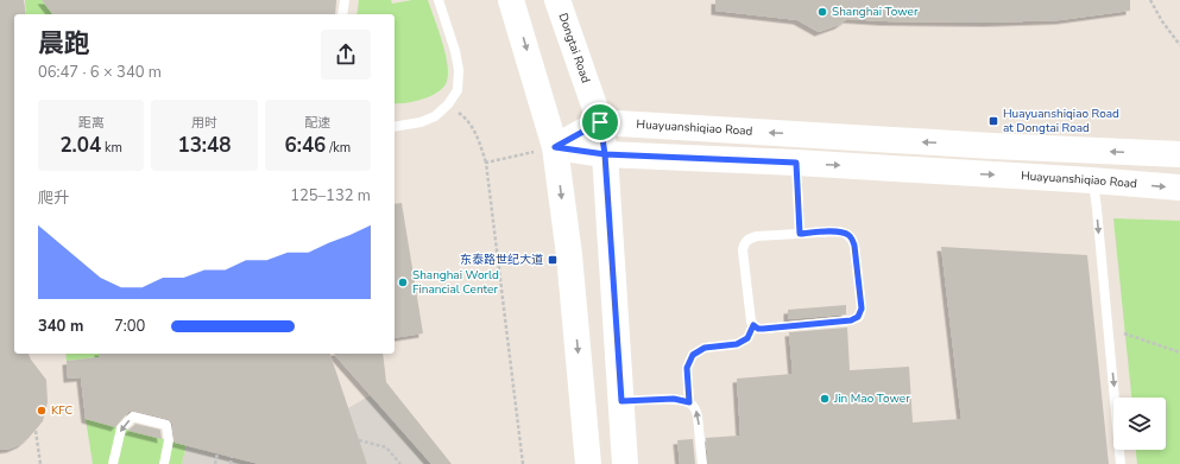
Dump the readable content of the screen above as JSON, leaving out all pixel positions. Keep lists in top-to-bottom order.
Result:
{
  "streets": {
    "street": ["Dongtai Road", "Huayuanshiqiao Road"]
  },
  "crossings": [
    ["Dongtai Road", "Huayuanshiqiao Road"]
  ],
  "places": {
    "other": [
      "Shanghai Tower",
      "Shanghai World Financial Center",
      "Jin Mao Tower",
      "KFC"
    ],
    "transit": ["Huayuanshiqiao Road at Dongtai Road", "东泰路世纪大道"]
  },
  "page": {
    "heading": ["晨跑", "06:47 · 6 × 340 m"],
    "stats": [
      ["距离", "2.04 km"],
      ["用时", "13:48"],
      ["配速", "6:46 /km"]
    ],
    "chart": ["爬升", "125–132 m"],
    "list": [
      {
        "name": "340 m",
        "note": "7:00"
      }
    ]
  }
}
